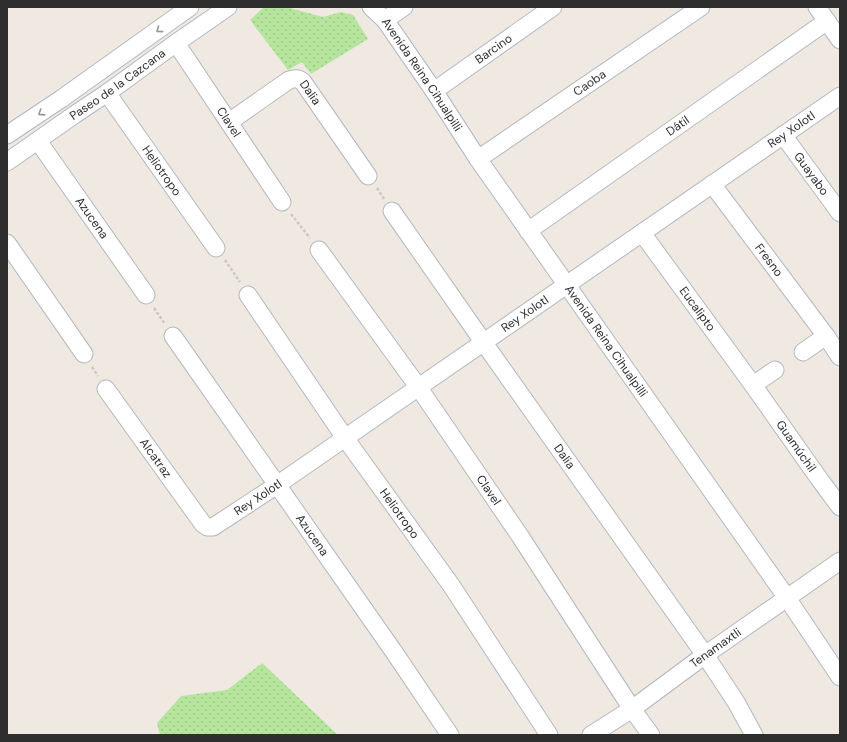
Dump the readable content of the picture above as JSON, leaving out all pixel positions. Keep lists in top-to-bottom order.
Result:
{
  "streets": {
    "street": [
      "Barcino",
      "Avenida Reina Cihualpilli",
      "Caoba",
      "Paseo de la Cazcana",
      "Dalia",
      "Clavel",
      "Dátil",
      "Rey Xolotl",
      "Heliotropo",
      "Guayabo",
      "Azucena",
      "Fresno",
      "Eucalipto",
      "Guamúchil",
      "Alcatraz",
      "Tenamaxtli"
    ]
  },
  "crossings": [
    ["Barcino", "Avenida Reina Cihualpilli"],
    ["Avenida Reina Cihualpilli", "Caoba"],
    ["Avenida Reina Cihualpilli", "Dátil"],
    ["Avenida Reina Cihualpilli", "Rey Xolotl"],
    ["Avenida Reina Cihualpilli", "Tenamaxtli"],
    ["Paseo de la Cazcana", "Clavel"],
    ["Paseo de la Cazcana", "Heliotropo"],
    ["Paseo de la Cazcana", "Azucena"],
    ["Dalia", "Clavel"],
    ["Dalia", "Rey Xolotl"],
    ["Dalia", "Tenamaxtli"],
    ["Clavel", "Rey Xolotl"],
    ["Clavel", "Tenamaxtli"],
    ["Rey Xolotl", "Heliotropo"],
    ["Rey Xolotl", "Guayabo"],
    ["Rey Xolotl", "Azucena"],
    ["Rey Xolotl", "Fresno"],
    ["Rey Xolotl", "Eucalipto"],
    ["Rey Xolotl", "Alcatraz"],
    ["Eucalipto", "Guamúchil"]
  ]
}
